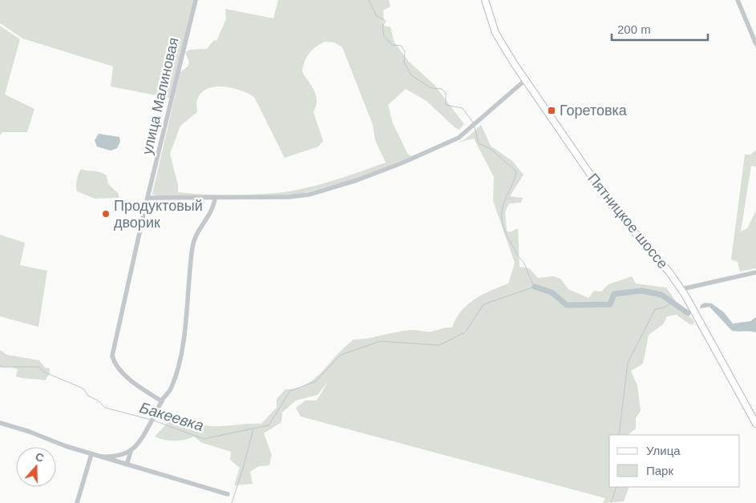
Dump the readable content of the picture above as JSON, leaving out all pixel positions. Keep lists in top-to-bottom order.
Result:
{
  "streets": {
    "main road": ["Пятницкое шоссе"],
    "street": ["улица Малиновая"]
  },
  "water": ["Бакеевка"],
  "places": {
    "transit": ["Горетовка"],
    "other": ["Продуктовый дворик"]
  },
  "legend": ["Улица", "Парк"],
  "scale_bar": "200 m",
  "north": "top"
}
